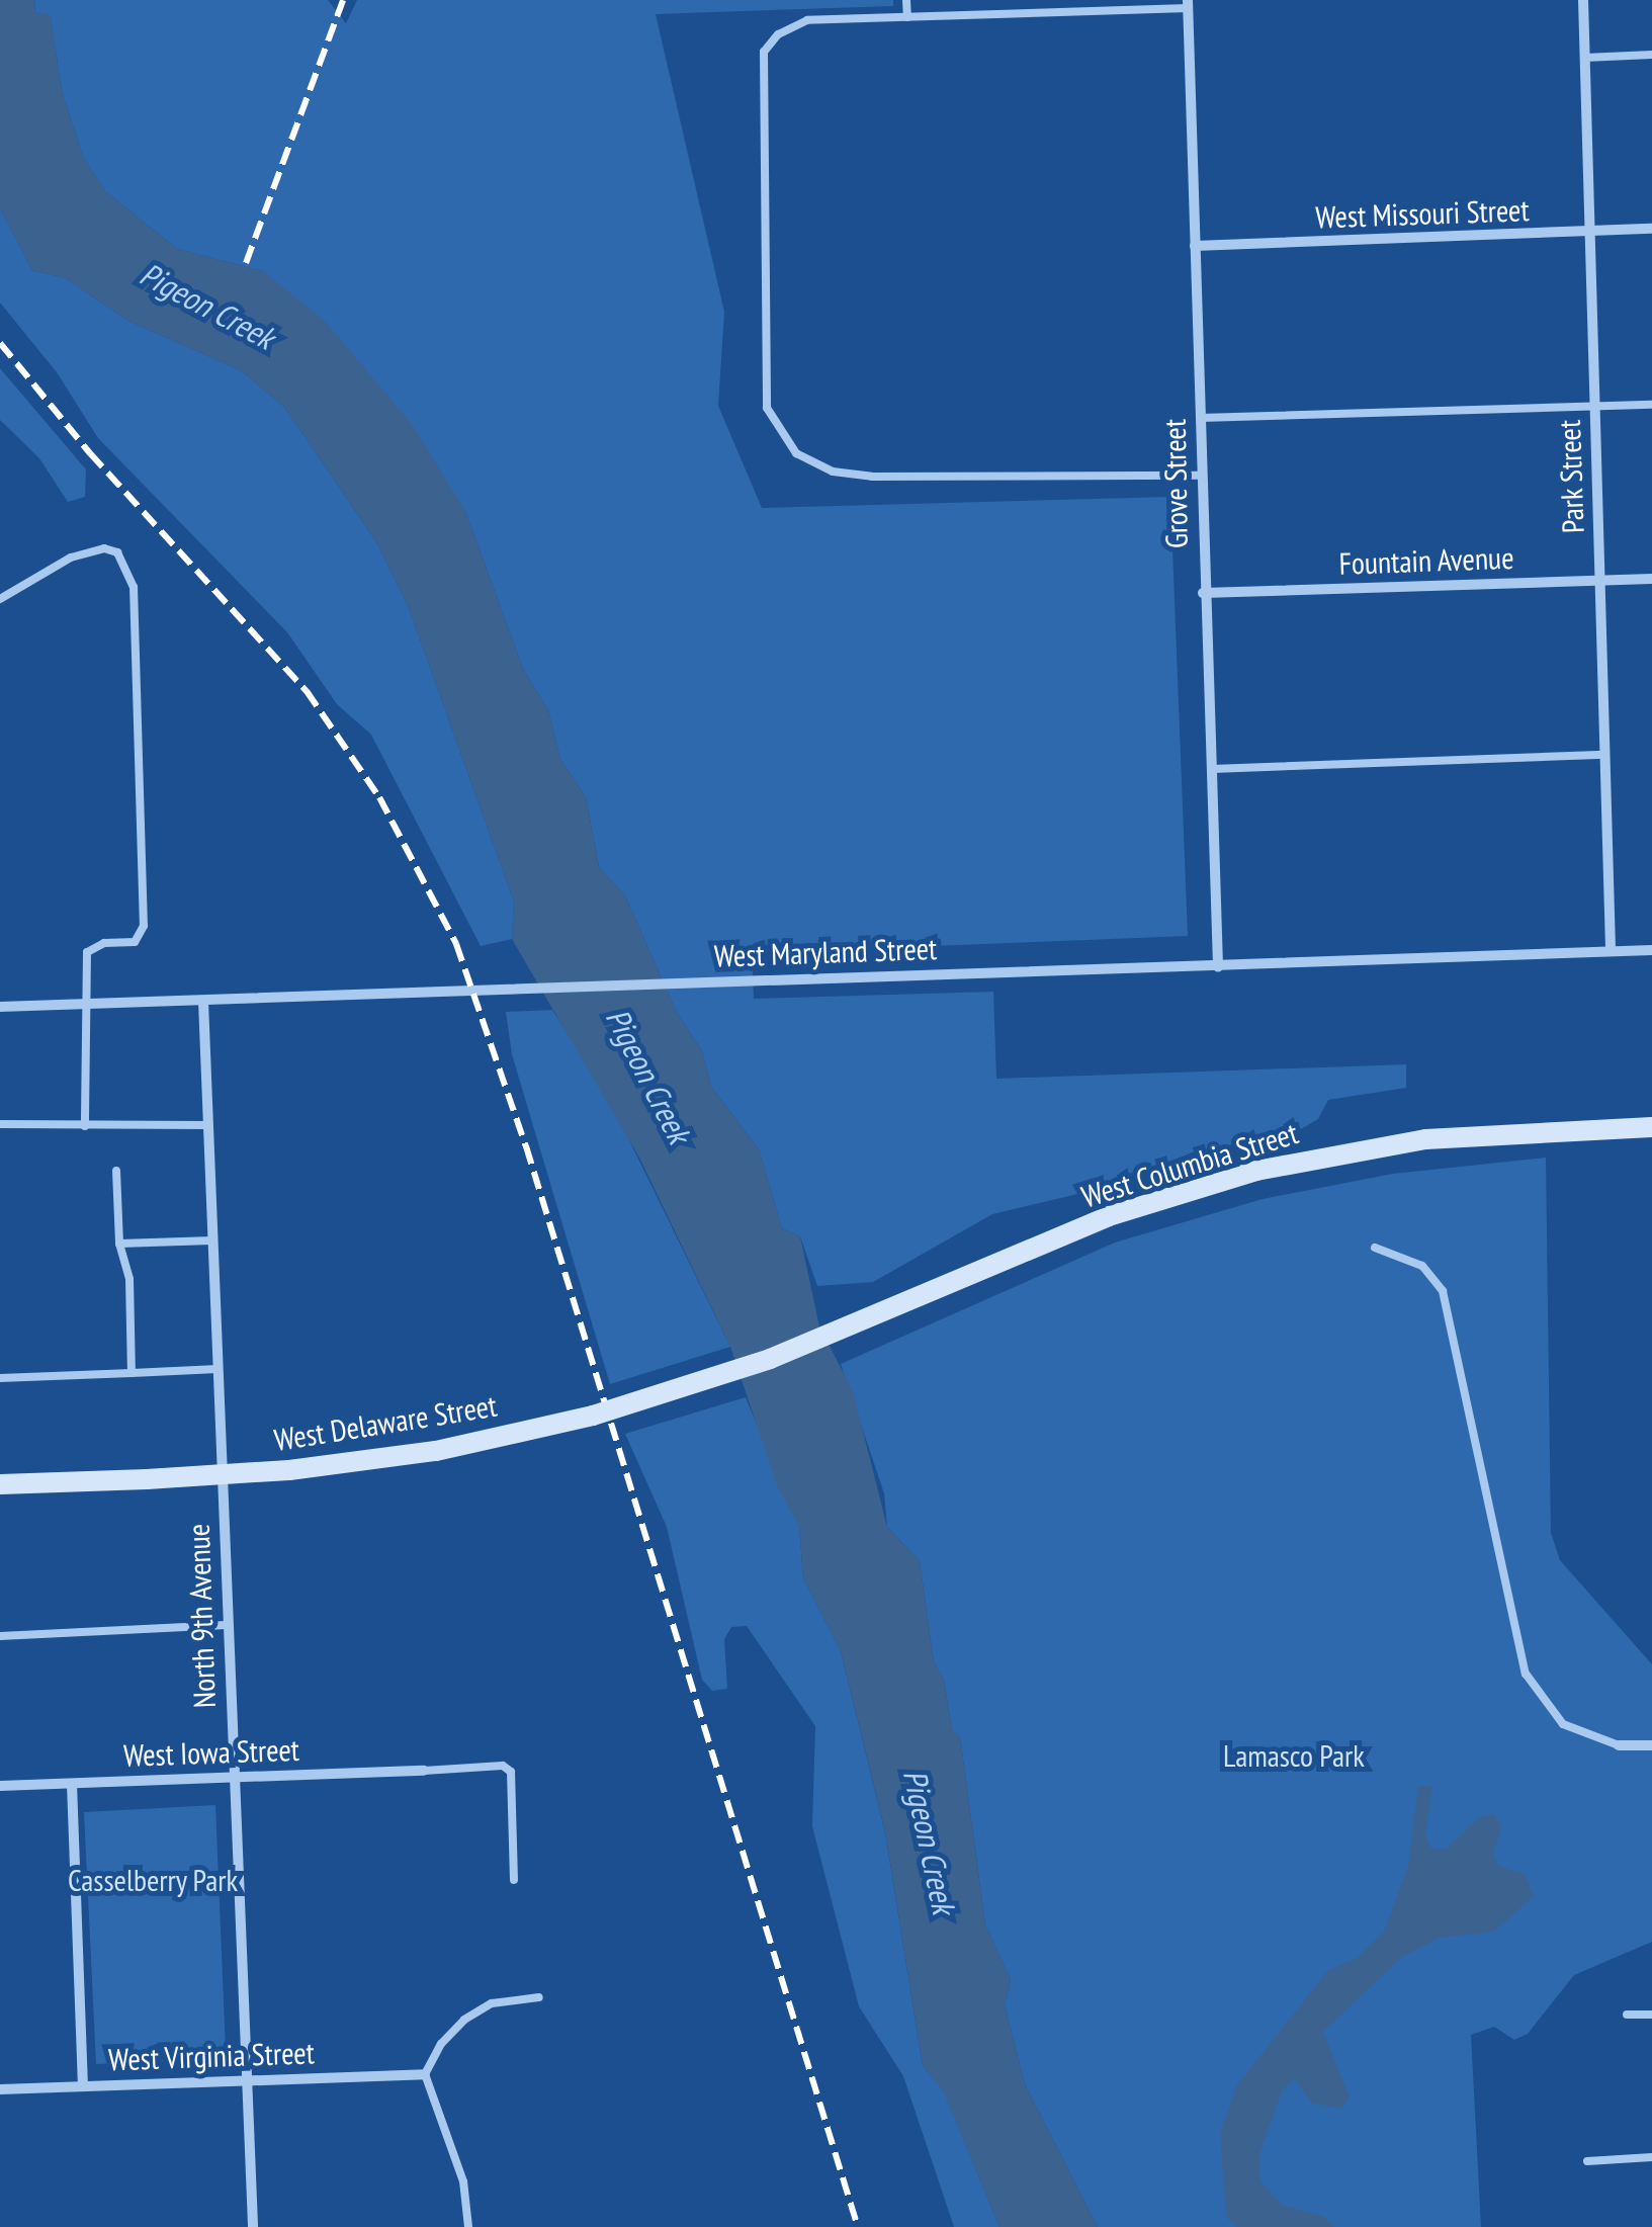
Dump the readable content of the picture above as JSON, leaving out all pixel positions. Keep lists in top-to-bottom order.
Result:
{
  "streets": {
    "main road": ["West Columbia Street", "West Delaware Street"],
    "street": [
      "West Missouri Street",
      "Park Street",
      "Grove Street",
      "Fountain Avenue",
      "West Maryland Street",
      "North 9th Avenue",
      "West Iowa Street",
      "West Virginia Street"
    ]
  },
  "crossings": [
    ["West Missouri Street", "Park Street"],
    ["West Missouri Street", "Grove Street"],
    ["Park Street", "Fountain Avenue"],
    ["Park Street", "West Maryland Street"],
    ["Grove Street", "Fountain Avenue"],
    ["Grove Street", "West Maryland Street"],
    ["West Maryland Street", "North 9th Avenue"],
    ["West Columbia Street", "West Delaware Street"],
    ["North 9th Avenue", "West Iowa Street"],
    ["North 9th Avenue", "West Virginia Street"]
  ],
  "water": ["Pigeon Creek"],
  "parks": ["Lamasco Park", "Casselberry Park"]
}
